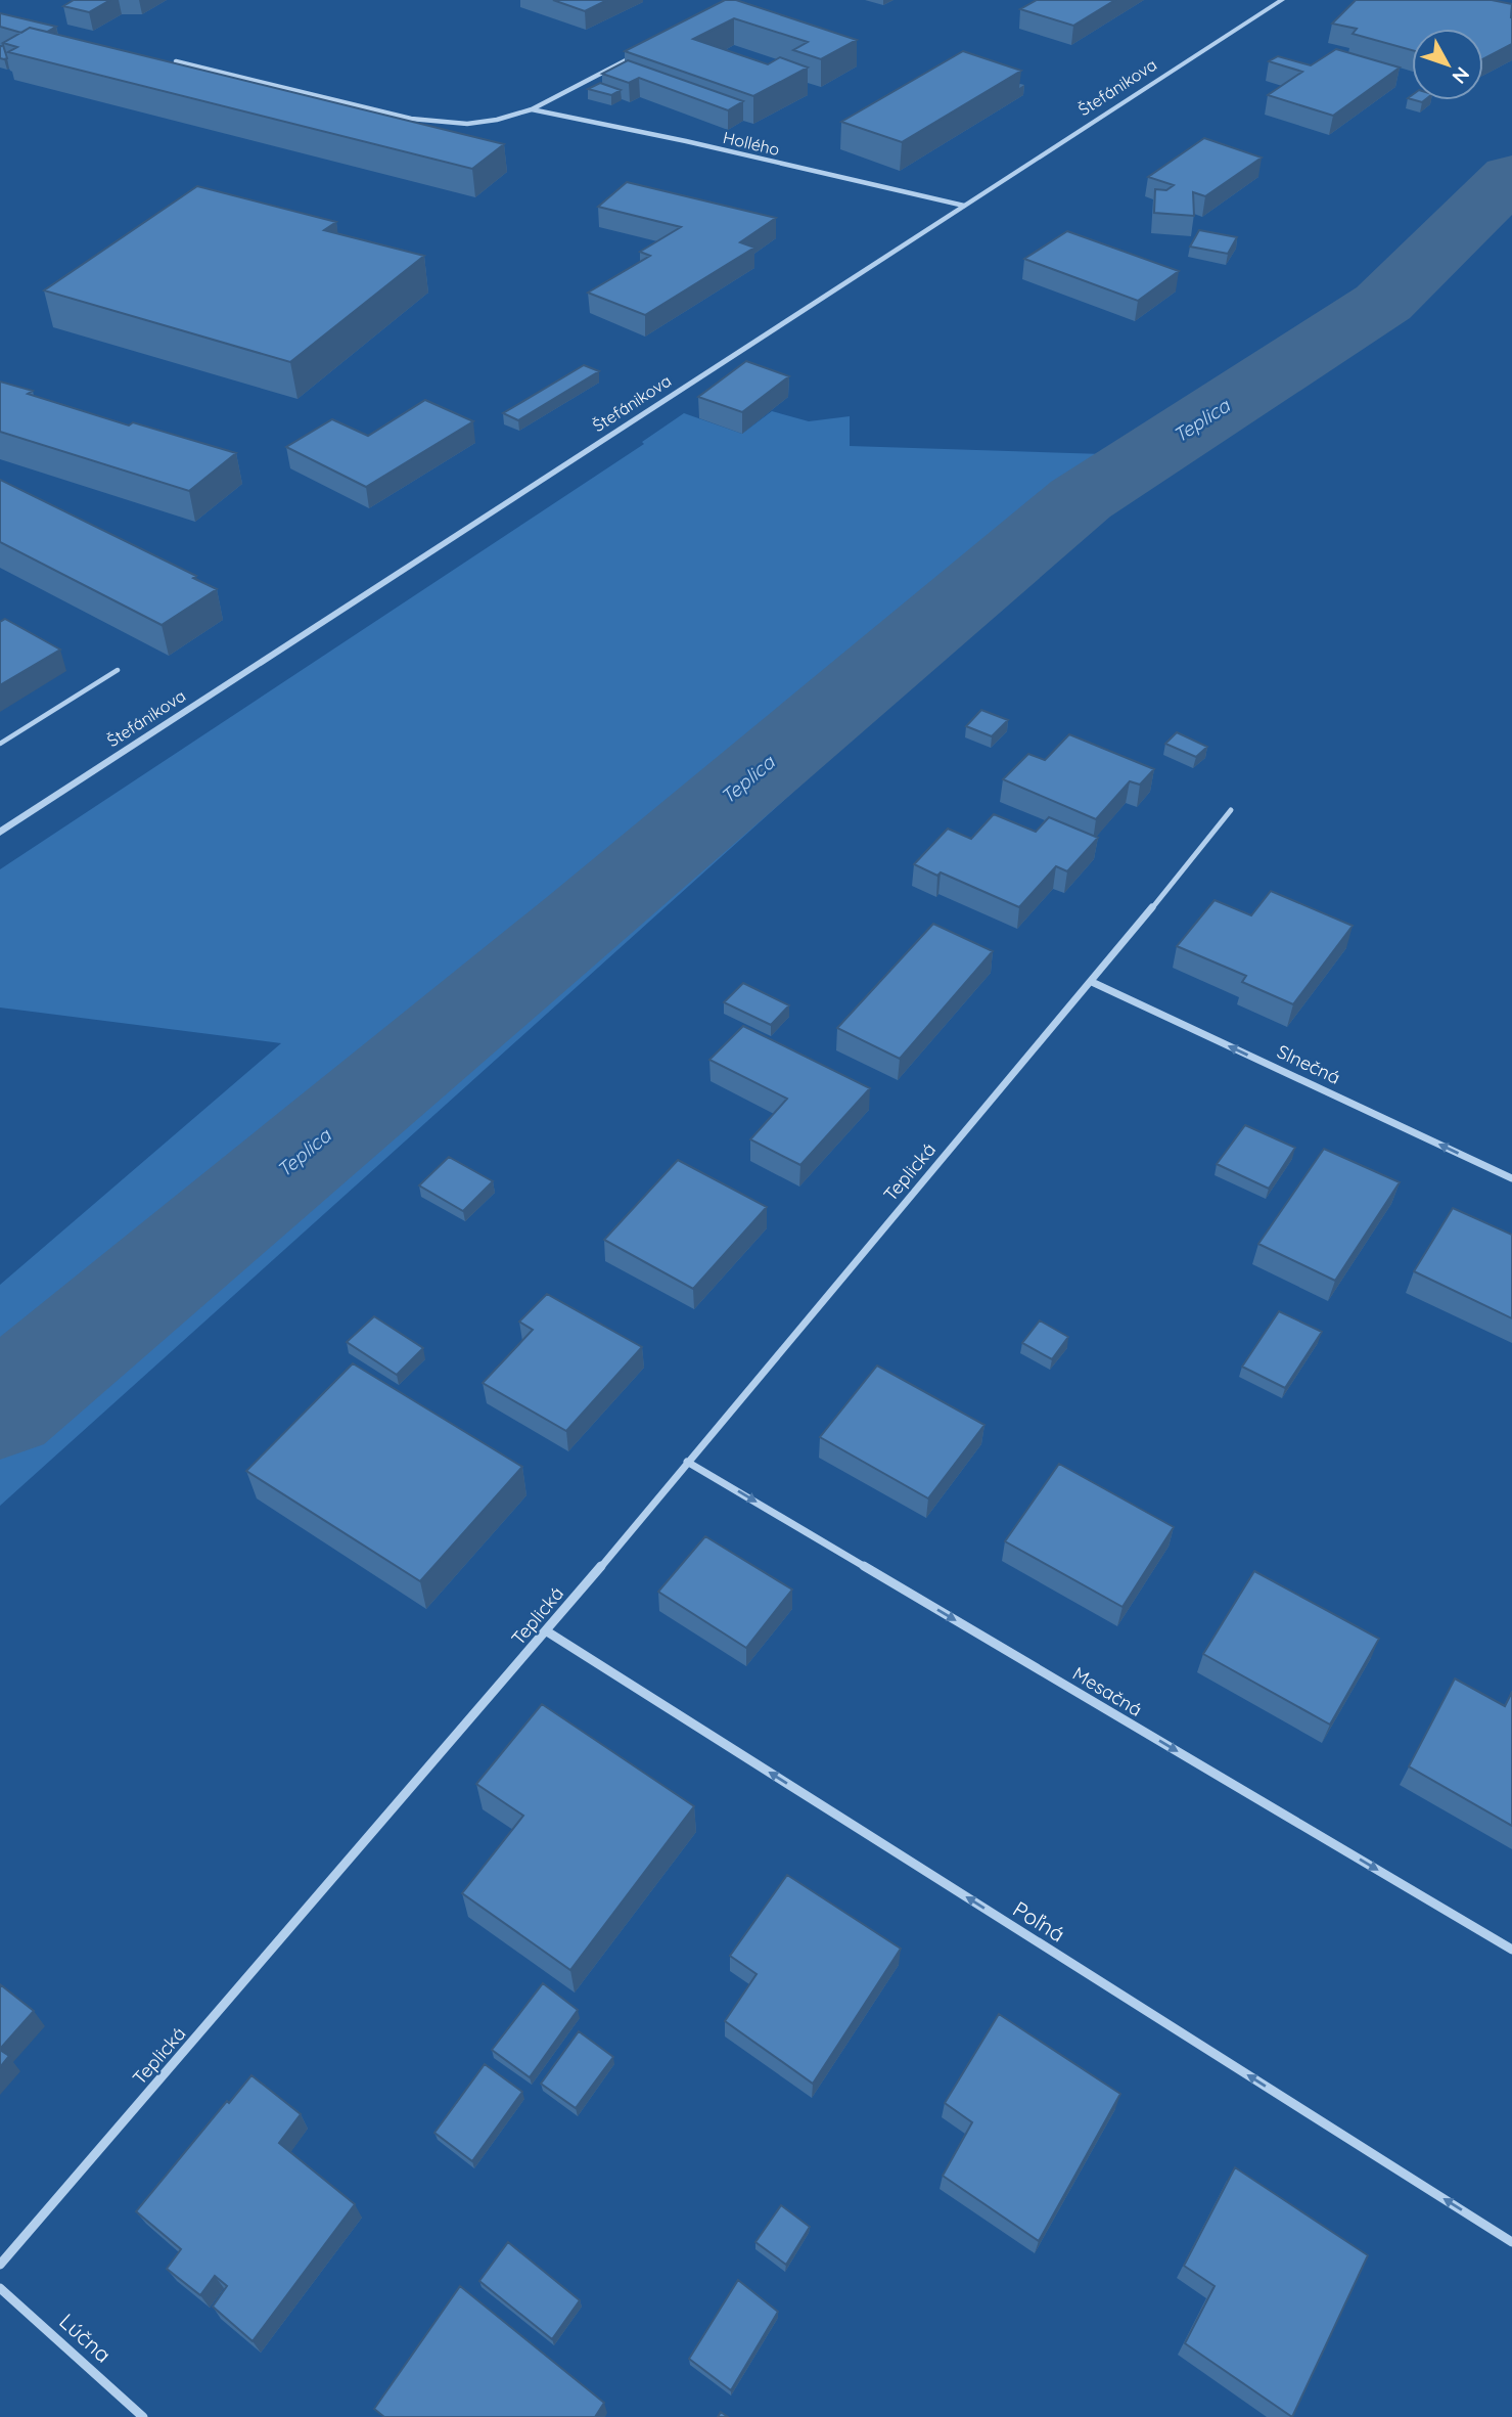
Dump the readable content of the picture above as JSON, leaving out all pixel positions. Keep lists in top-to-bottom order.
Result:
{
  "streets": {
    "street": [
      "Štefánikova",
      "Hollého",
      "Slnečná",
      "Teplická",
      "Mesačná",
      "Poľná",
      "Lúčna"
    ]
  },
  "crossings": [
    ["Štefánikova", "Hollého"],
    ["Slnečná", "Teplická"],
    ["Teplická", "Mesačná"],
    ["Teplická", "Poľná"]
  ],
  "one_way": ["Slnečná", "Mesačná", "Poľná"],
  "water": ["Teplica"],
  "north": "bottom right"
}
